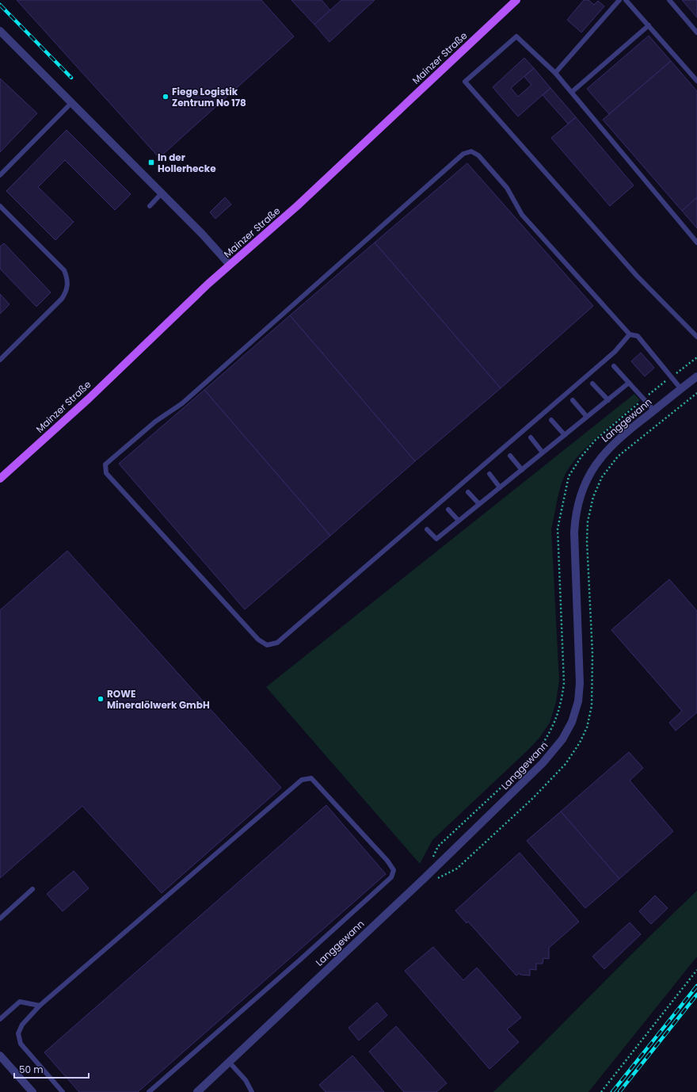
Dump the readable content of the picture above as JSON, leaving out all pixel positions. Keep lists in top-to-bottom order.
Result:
{
  "streets": {
    "main road": ["Mainzer Straße"],
    "street": ["Langgewann"]
  },
  "places": {
    "other": ["Fiege Logistik Zentrum No 178", "ROWE Mineralölwerk GmbH"],
    "transit": ["In der Hollerhecke"]
  },
  "scale_bar": "50 m"
}
